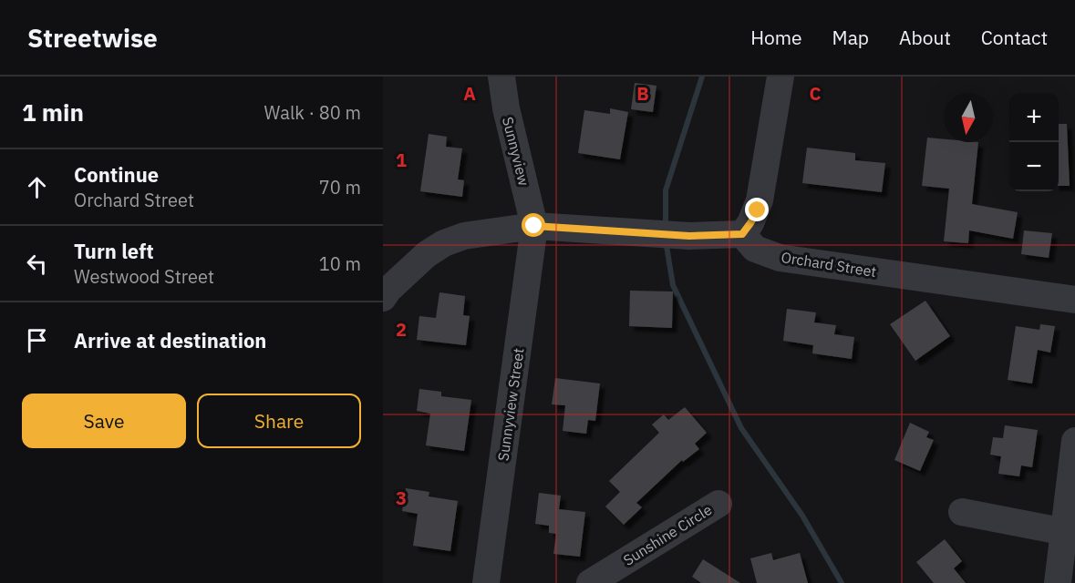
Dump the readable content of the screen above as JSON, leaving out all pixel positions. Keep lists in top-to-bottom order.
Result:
{
  "streets": {
    "street": [
      "Sunnyview",
      "Orchard Street",
      "Sunnyview Street",
      "Sunshine Circle"
    ]
  },
  "crossings": [
    ["Sunnyview", "Sunnyview Street"]
  ],
  "north": "bottom",
  "page": {
    "header": "Streetwise",
    "nav": [
      "Home",
      "Map",
      "About",
      "Contact"
    ],
    "heading": ["1 min", "Walk · 80 m"],
    "map_buttons": ["+", "−"],
    "list": [
      ["Continue", "Orchard Street", "70 m"],
      ["Turn left", "Westwood Street", "10 m"],
      "Arrive at destination"
    ],
    "buttons": ["Save", "Share"]
  },
  "grid": {
    "columns": ["A", "B", "C"],
    "rows": ["1", "2", "3"]
  }
}
